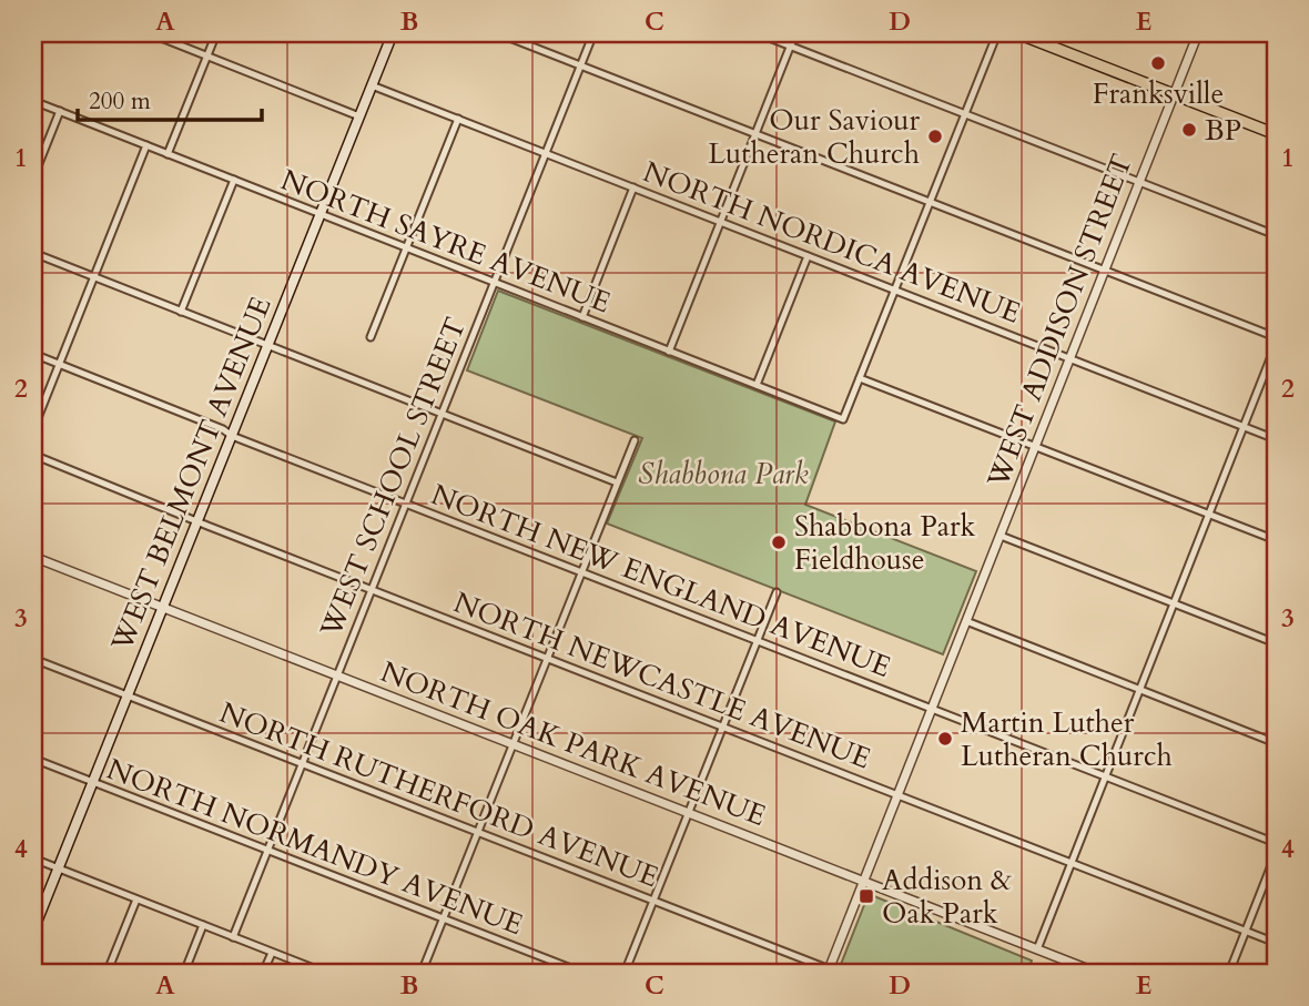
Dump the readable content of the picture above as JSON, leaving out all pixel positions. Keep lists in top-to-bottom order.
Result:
{
  "streets": {
    "main road": ["WEST BELMONT AVENUE"],
    "street": [
      "NORTH SAYRE AVENUE",
      "NORTH NORDICA AVENUE",
      "WEST ADDISON STREET",
      "WEST SCHOOL STREET",
      "NORTH NEW ENGLAND AVENUE",
      "NORTH NEWCASTLE AVENUE",
      "NORTH OAK PARK AVENUE",
      "NORTH RUTHERFORD AVENUE",
      "NORTH NORMANDY AVENUE"
    ]
  },
  "crossings": [
    ["NORTH SAYRE AVENUE", "WEST BELMONT AVENUE"],
    ["NORTH SAYRE AVENUE", "WEST SCHOOL STREET"],
    ["NORTH NORDICA AVENUE", "WEST ADDISON STREET"],
    ["NORTH NORDICA AVENUE", "WEST BELMONT AVENUE"],
    ["NORTH NORDICA AVENUE", "WEST SCHOOL STREET"],
    ["WEST ADDISON STREET", "NORTH NEW ENGLAND AVENUE"],
    ["WEST ADDISON STREET", "NORTH NEWCASTLE AVENUE"],
    ["WEST ADDISON STREET", "NORTH OAK PARK AVENUE"],
    ["WEST ADDISON STREET", "NORTH RUTHERFORD AVENUE"],
    ["WEST BELMONT AVENUE", "NORTH NEW ENGLAND AVENUE"],
    ["WEST BELMONT AVENUE", "NORTH NEWCASTLE AVENUE"],
    ["WEST BELMONT AVENUE", "NORTH OAK PARK AVENUE"],
    ["WEST BELMONT AVENUE", "NORTH RUTHERFORD AVENUE"],
    ["WEST BELMONT AVENUE", "NORTH NORMANDY AVENUE"],
    ["WEST SCHOOL STREET", "NORTH NEW ENGLAND AVENUE"],
    ["WEST SCHOOL STREET", "NORTH NEWCASTLE AVENUE"],
    ["WEST SCHOOL STREET", "NORTH OAK PARK AVENUE"],
    ["WEST SCHOOL STREET", "NORTH RUTHERFORD AVENUE"],
    ["WEST SCHOOL STREET", "NORTH NORMANDY AVENUE"]
  ],
  "parks": ["Shabbona Park"],
  "places": {
    "other": [
      "Franksville",
      "BP",
      "Our Saviour Lutheran Church",
      "Shabbona Park Fieldhouse",
      "Martin Luther Lutheran Church"
    ],
    "transit": ["Addison & Oak Park"]
  },
  "scale_bar": "200 m",
  "grid": {
    "columns": [
      "A",
      "B",
      "C",
      "D",
      "E"
    ],
    "rows": [
      "1",
      "2",
      "3",
      "4"
    ]
  }
}
